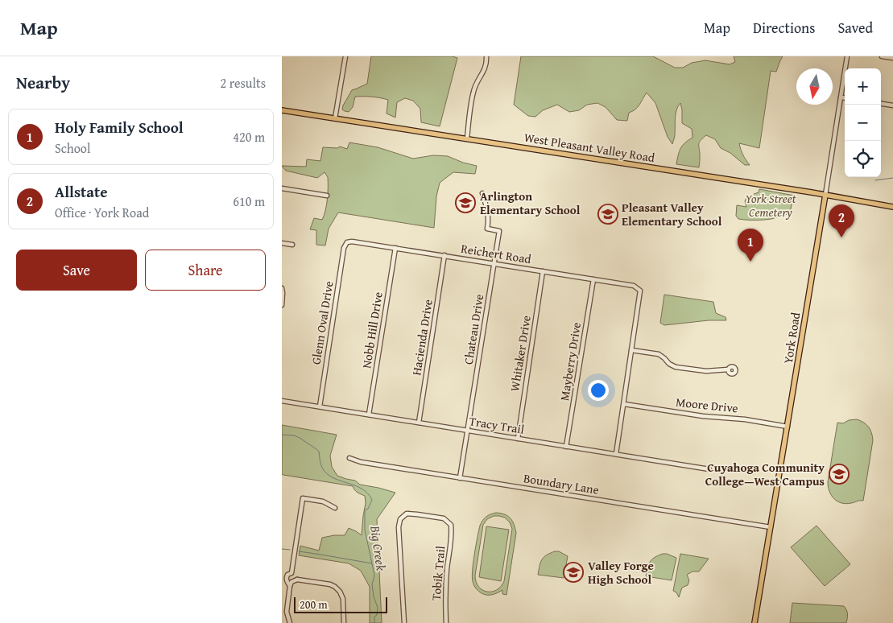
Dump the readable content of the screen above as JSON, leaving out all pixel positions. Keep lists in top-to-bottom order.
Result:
{
  "streets": {
    "main road": ["West Pleasant Valley Road", "York Road"],
    "street": [
      "Reichert Road",
      "Glenn Oval Drive",
      "Chateau Drive",
      "Nobb Hill Drive",
      "Hacienda Drive",
      "Whitaker Drive",
      "Mayberry Drive",
      "Moore Drive",
      "Tracy Trail",
      "Boundary Lane",
      "Tobik Trail"
    ]
  },
  "crossings": [
    ["West Pleasant Valley Road", "York Road"],
    ["Reichert Road", "Glenn Oval Drive"],
    ["Reichert Road", "Chateau Drive"],
    ["Reichert Road", "Nobb Hill Drive"],
    ["Reichert Road", "Hacienda Drive"],
    ["Reichert Road", "Whitaker Drive"],
    ["Reichert Road", "Mayberry Drive"],
    ["Glenn Oval Drive", "Tracy Trail"],
    ["Chateau Drive", "Tracy Trail"],
    ["Chateau Drive", "Boundary Lane"],
    ["Nobb Hill Drive", "Tracy Trail"],
    ["Hacienda Drive", "Tracy Trail"],
    ["York Road", "Moore Drive"],
    ["York Road", "Boundary Lane"],
    ["Whitaker Drive", "Tracy Trail"],
    ["Mayberry Drive", "Tracy Trail"]
  ],
  "water": ["Big Creek"],
  "parks": ["York Street Cemetery"],
  "places": {
    "school or university": [
      "Arlington Elementary School",
      "Pleasant Valley Elementary School",
      "Cuyahoga Community College—West Campus",
      "Valley Forge High School"
    ]
  },
  "scale_bar": "200 m",
  "north": "bottom",
  "page": {
    "header": "Map",
    "nav": ["Map", "Directions", "Saved"],
    "heading": ["Nearby", "2 results"],
    "map_buttons": ["+", "−"],
    "list": [
      {
        "mark": "1",
        "name": "Holy Family School",
        "note": "School",
        "value": "420 m"
      },
      {
        "mark": "2",
        "name": "Allstate",
        "note": "Office · York Road",
        "value": "610 m"
      }
    ],
    "pins": ["2", "1"],
    "buttons": ["Save", "Share"],
    "scale": "200 m"
  }
}
